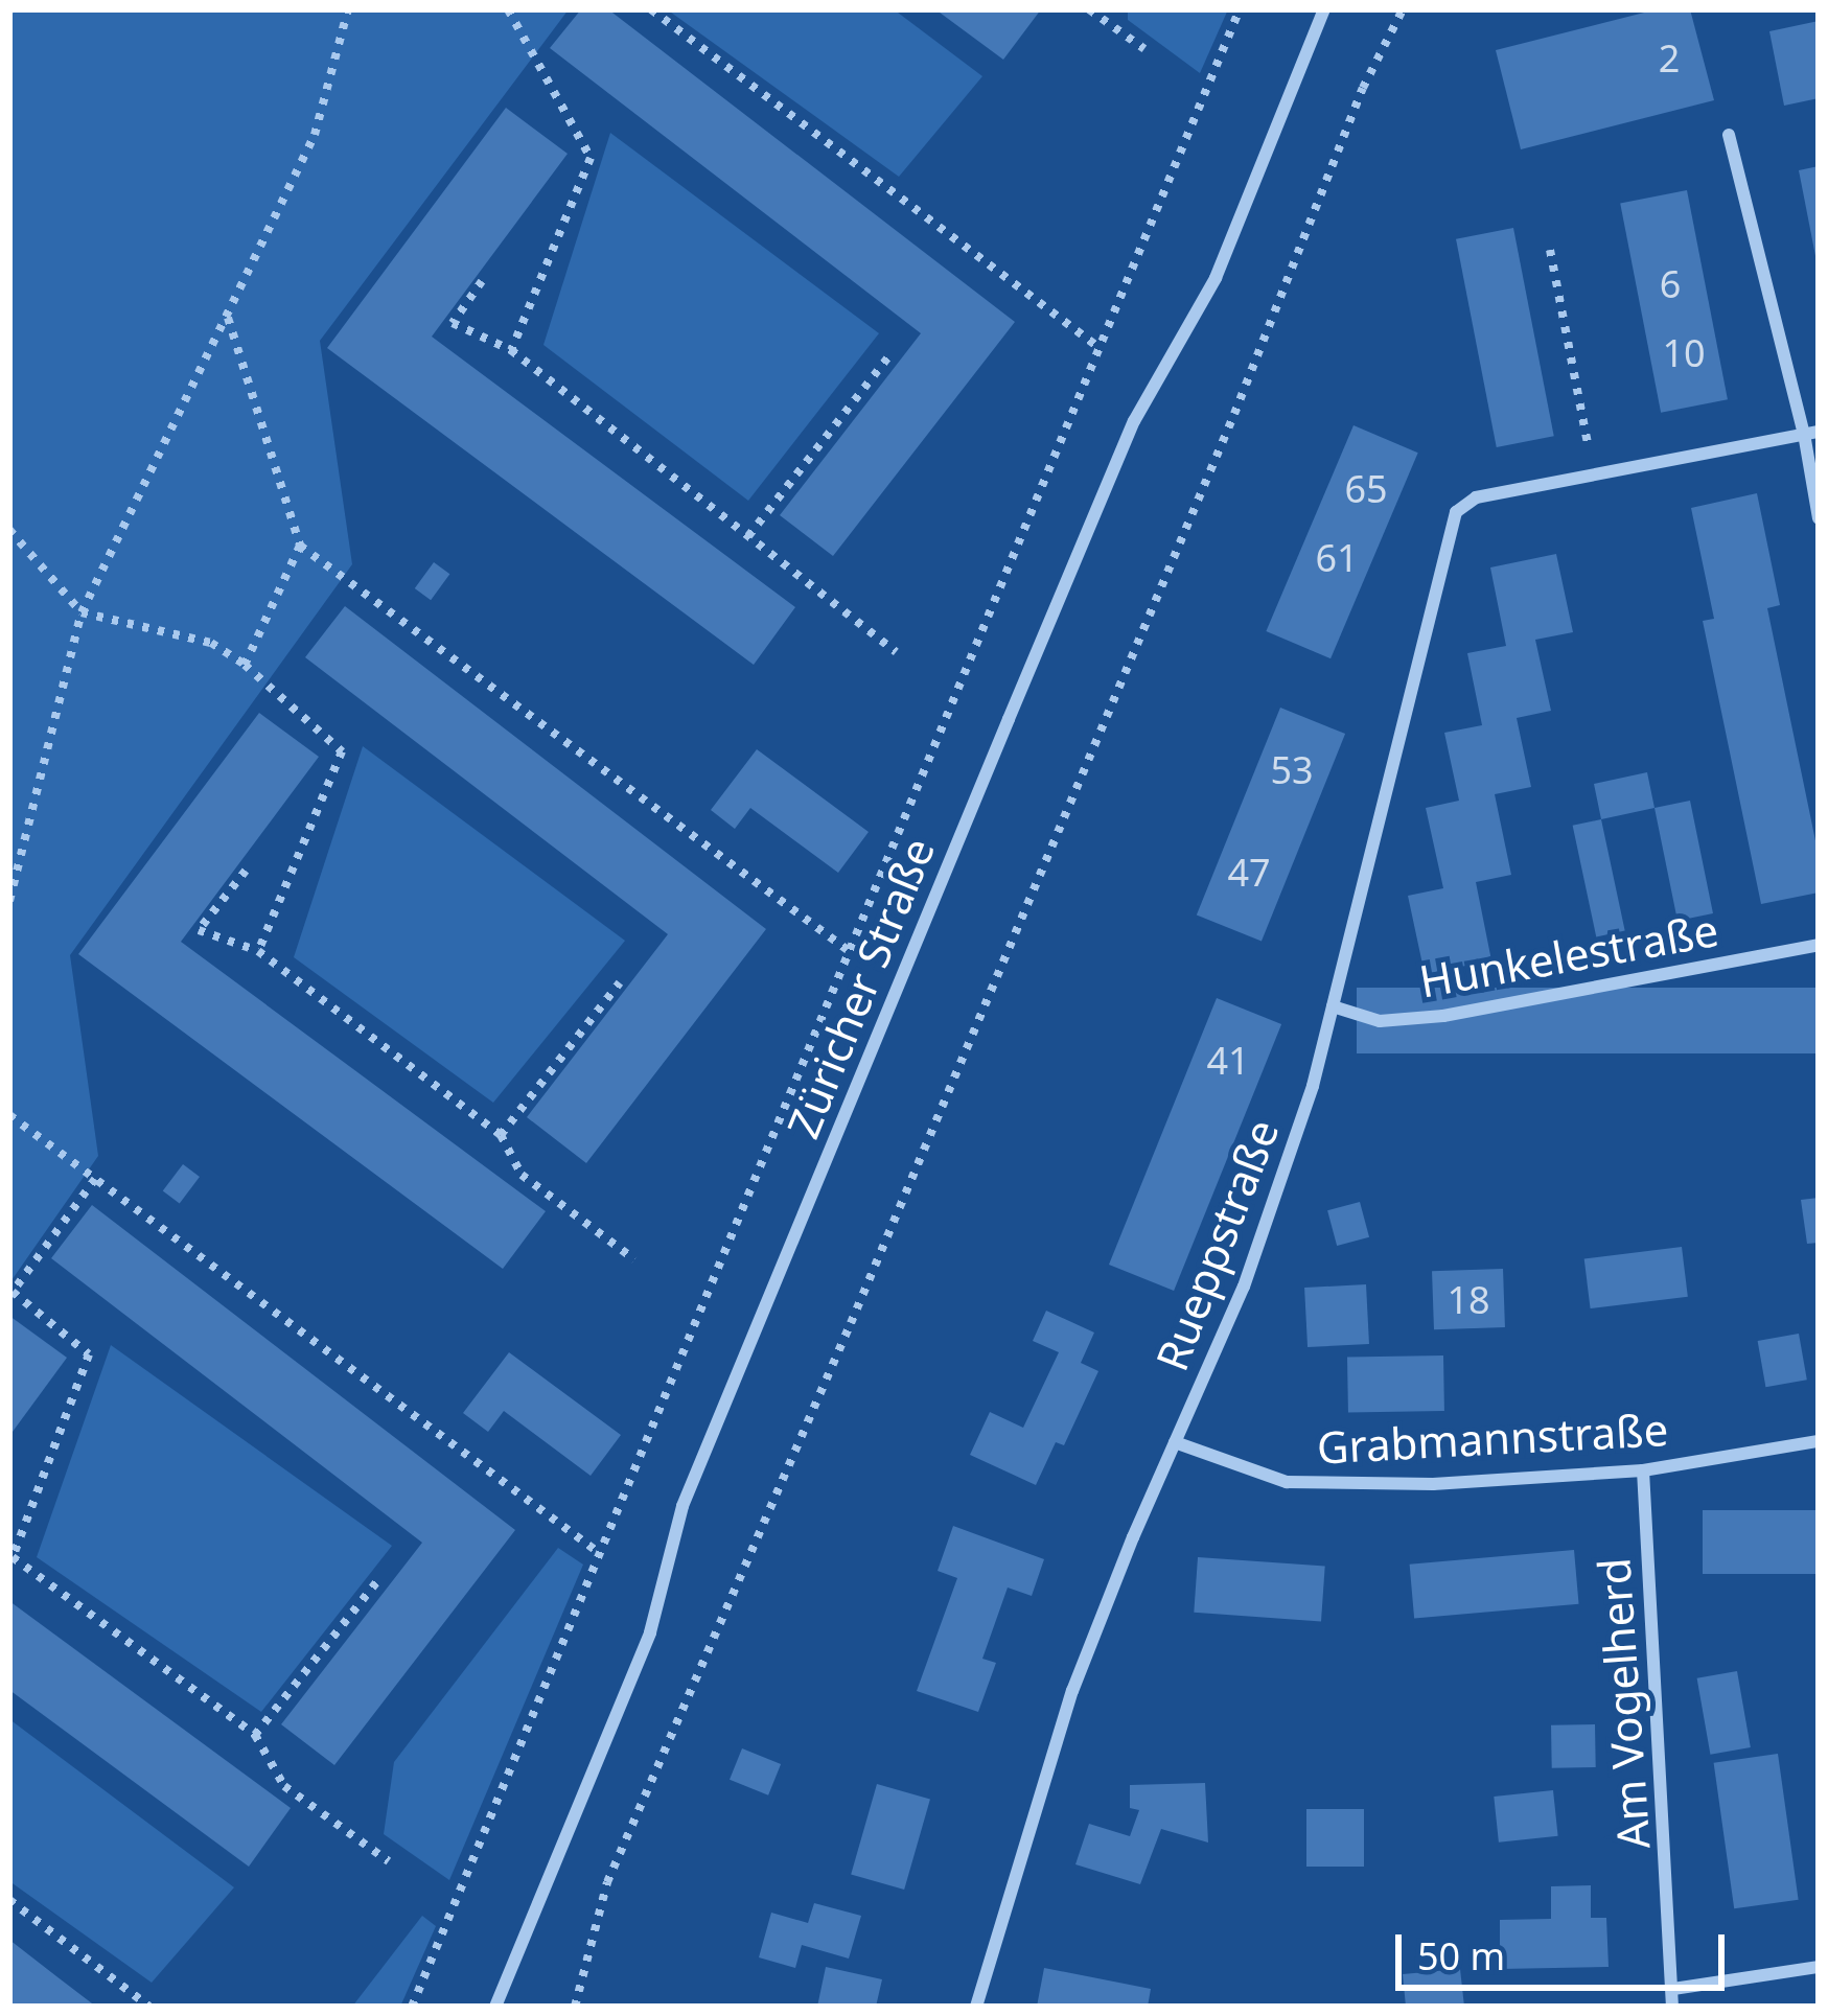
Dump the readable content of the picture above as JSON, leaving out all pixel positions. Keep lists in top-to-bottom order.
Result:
{
  "streets": {
    "street": [
      "Hunkelestraße",
      "Züricher Straße",
      "Rueppstraße",
      "Grabmannstraße",
      "Am Vogelherd"
    ]
  },
  "crossings": [
    ["Hunkelestraße", "Rueppstraße"],
    ["Rueppstraße", "Grabmannstraße"],
    ["Grabmannstraße", "Am Vogelherd"]
  ],
  "house_numbers": [
    "2",
    "6",
    "10",
    "65",
    "61",
    "53",
    "47",
    "41",
    "18"
  ],
  "scale_bar": "50 m"
}
